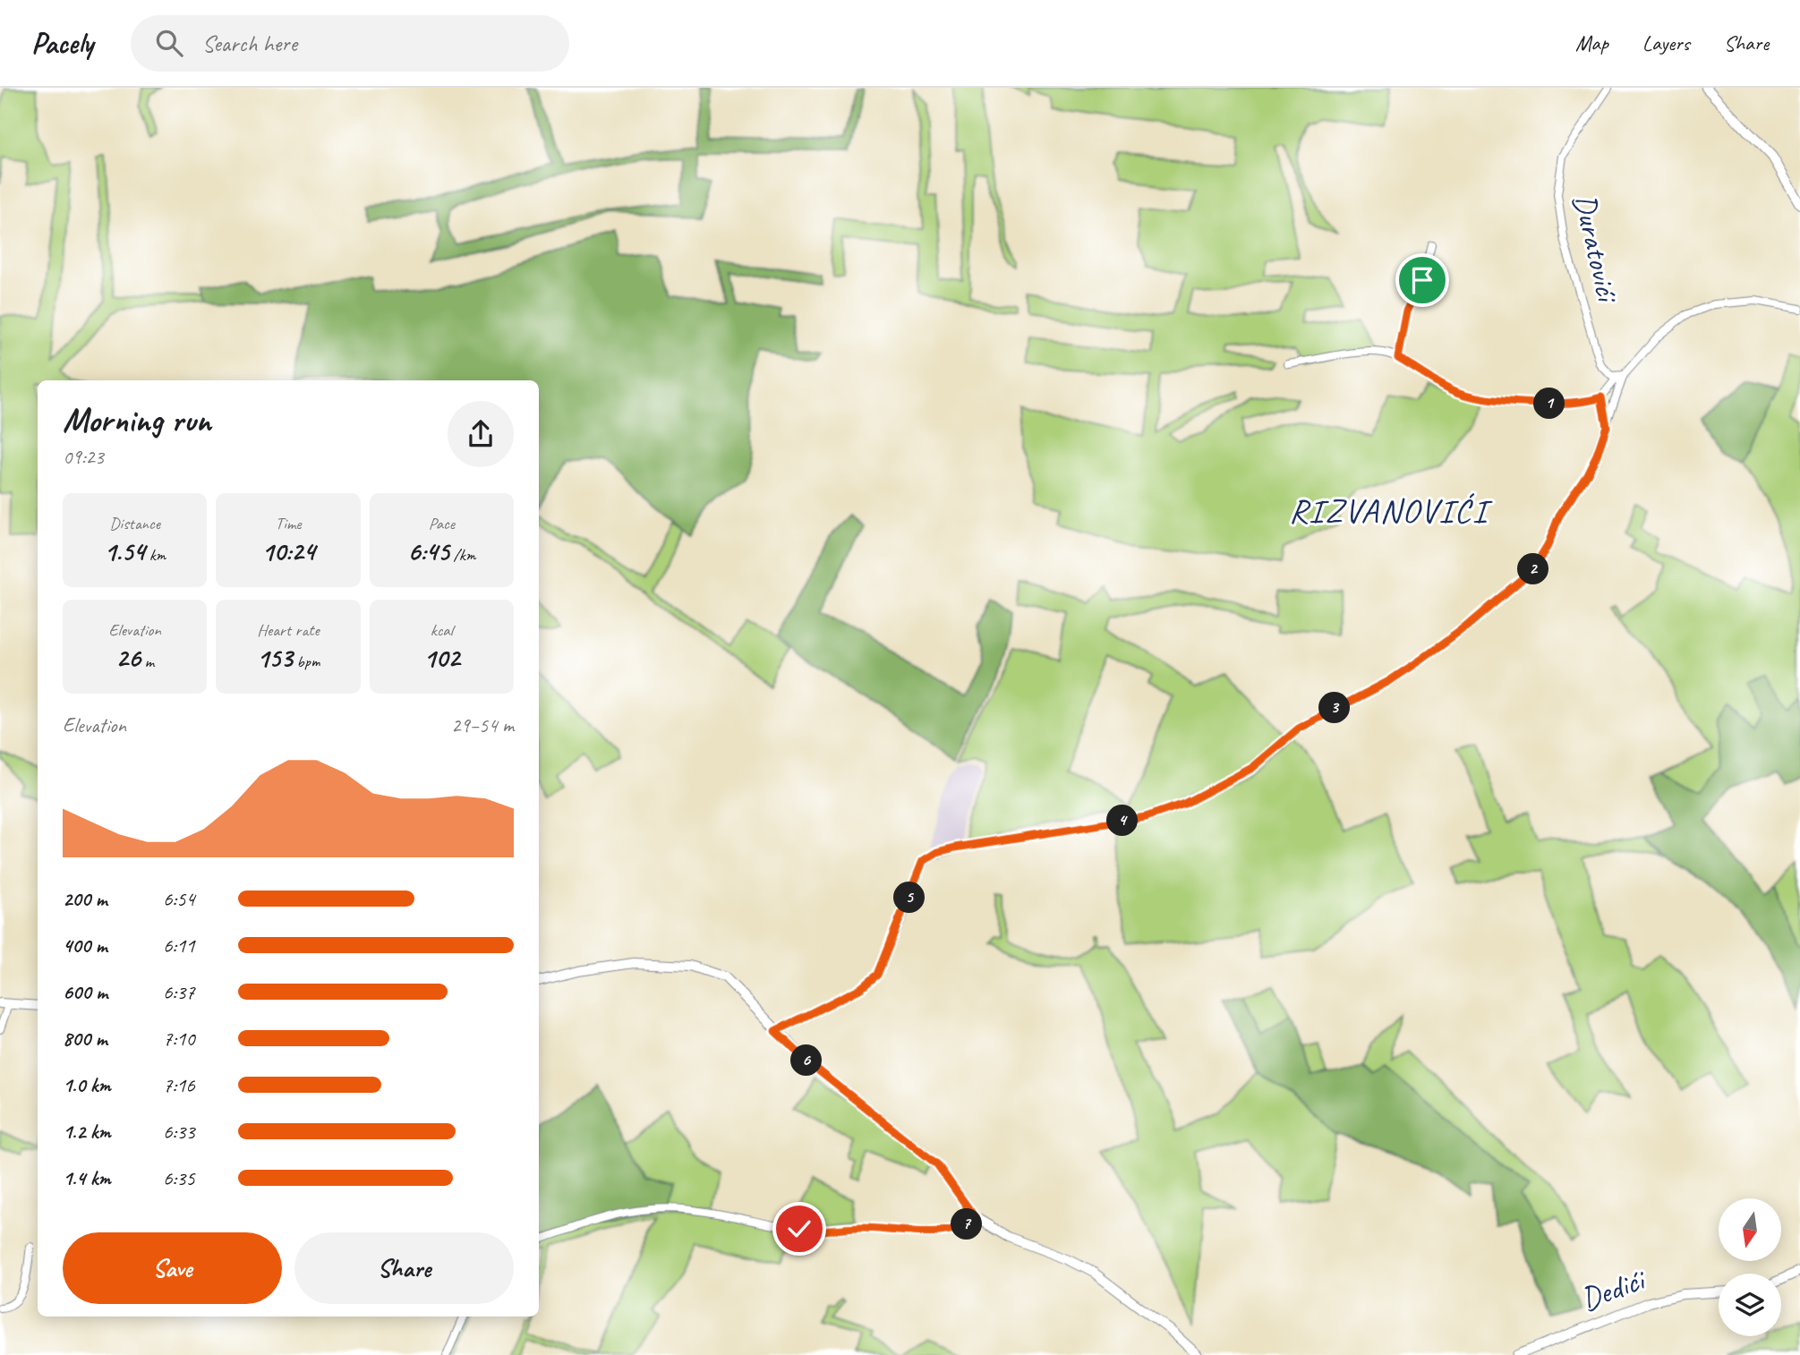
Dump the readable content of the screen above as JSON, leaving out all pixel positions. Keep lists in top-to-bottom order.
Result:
{
  "streets": {
    "street": ["Duratovići", "Dedići"]
  },
  "districts": ["RIZVANOVIĆI"],
  "north": "bottom",
  "page": {
    "header": "Pacely",
    "search": "Search here",
    "nav": ["Map", "Layers", "Share"],
    "heading": ["Morning run", "09:23"],
    "pins": [
      "1",
      "2",
      "3",
      "4",
      "5",
      "6",
      "7"
    ],
    "stats": [
      ["Distance", "1.54 km"],
      ["Time", "10:24"],
      ["Pace", "6:45 /km"],
      ["Elevation", "26 m"],
      ["Heart rate", "153 bpm"],
      ["kcal", "102"]
    ],
    "chart": ["Elevation", "29–54 m"],
    "list": [
      {
        "name": "200 m",
        "note": "6:54"
      },
      {
        "name": "400 m",
        "note": "6:11"
      },
      {
        "name": "600 m",
        "note": "6:37"
      },
      {
        "name": "800 m",
        "note": "7:10"
      },
      {
        "name": "1.0 km",
        "note": "7:16"
      },
      {
        "name": "1.2 km",
        "note": "6:33"
      },
      {
        "name": "1.4 km",
        "note": "6:35"
      }
    ],
    "buttons": ["Save", "Share"]
  }
}
